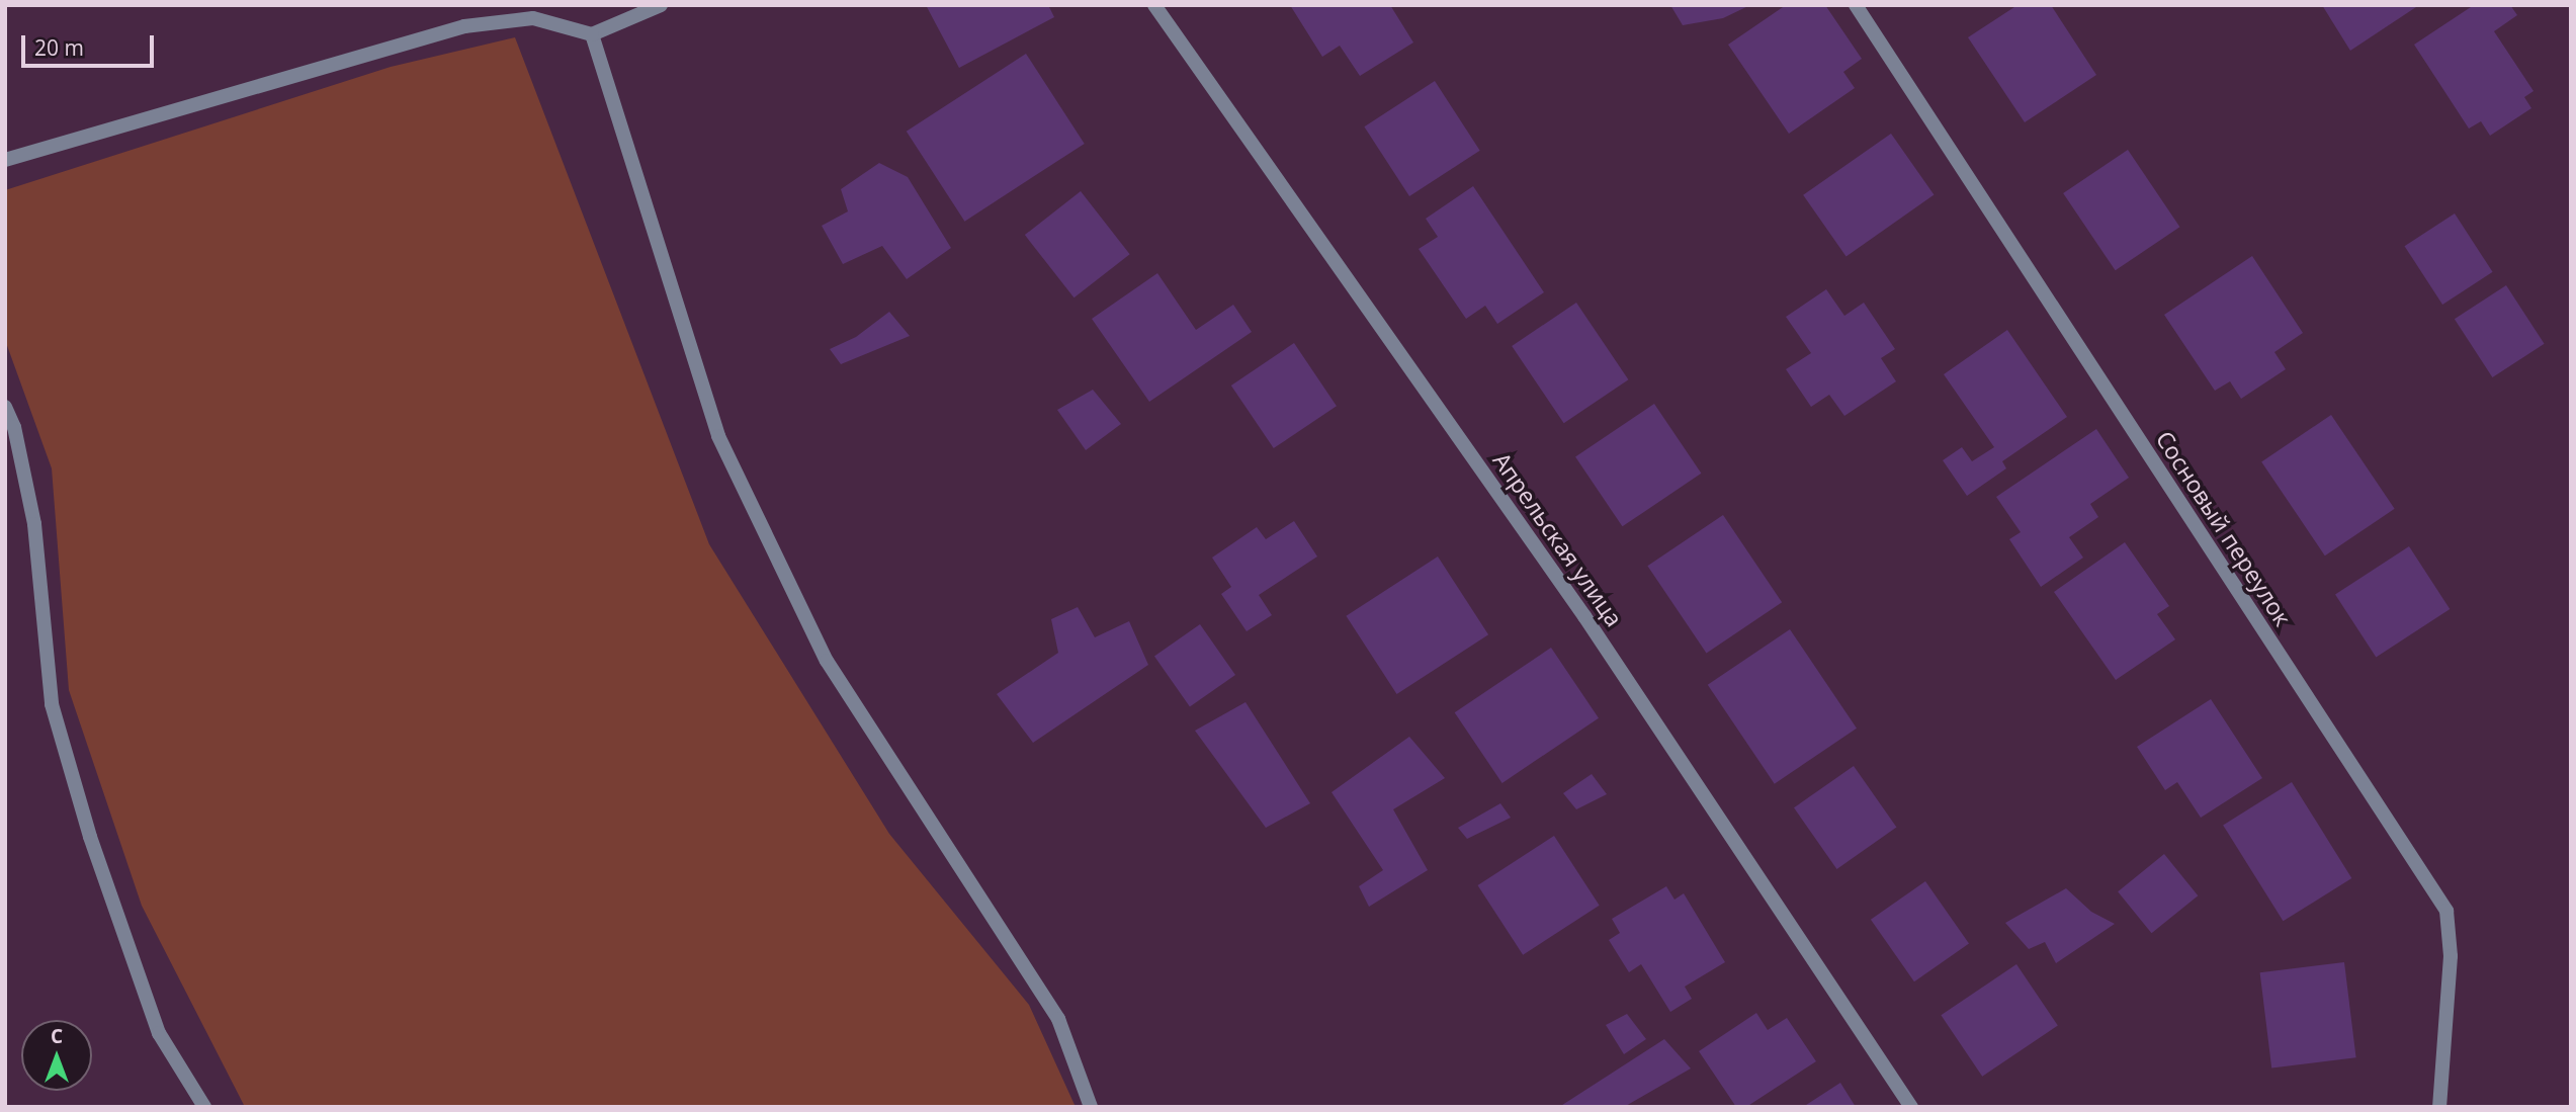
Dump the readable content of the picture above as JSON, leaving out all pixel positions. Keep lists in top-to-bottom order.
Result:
{
  "streets": {
    "street": ["Сосновый переулок", "Апрельская улица"]
  },
  "scale_bar": "20 m",
  "north": "top"
}
